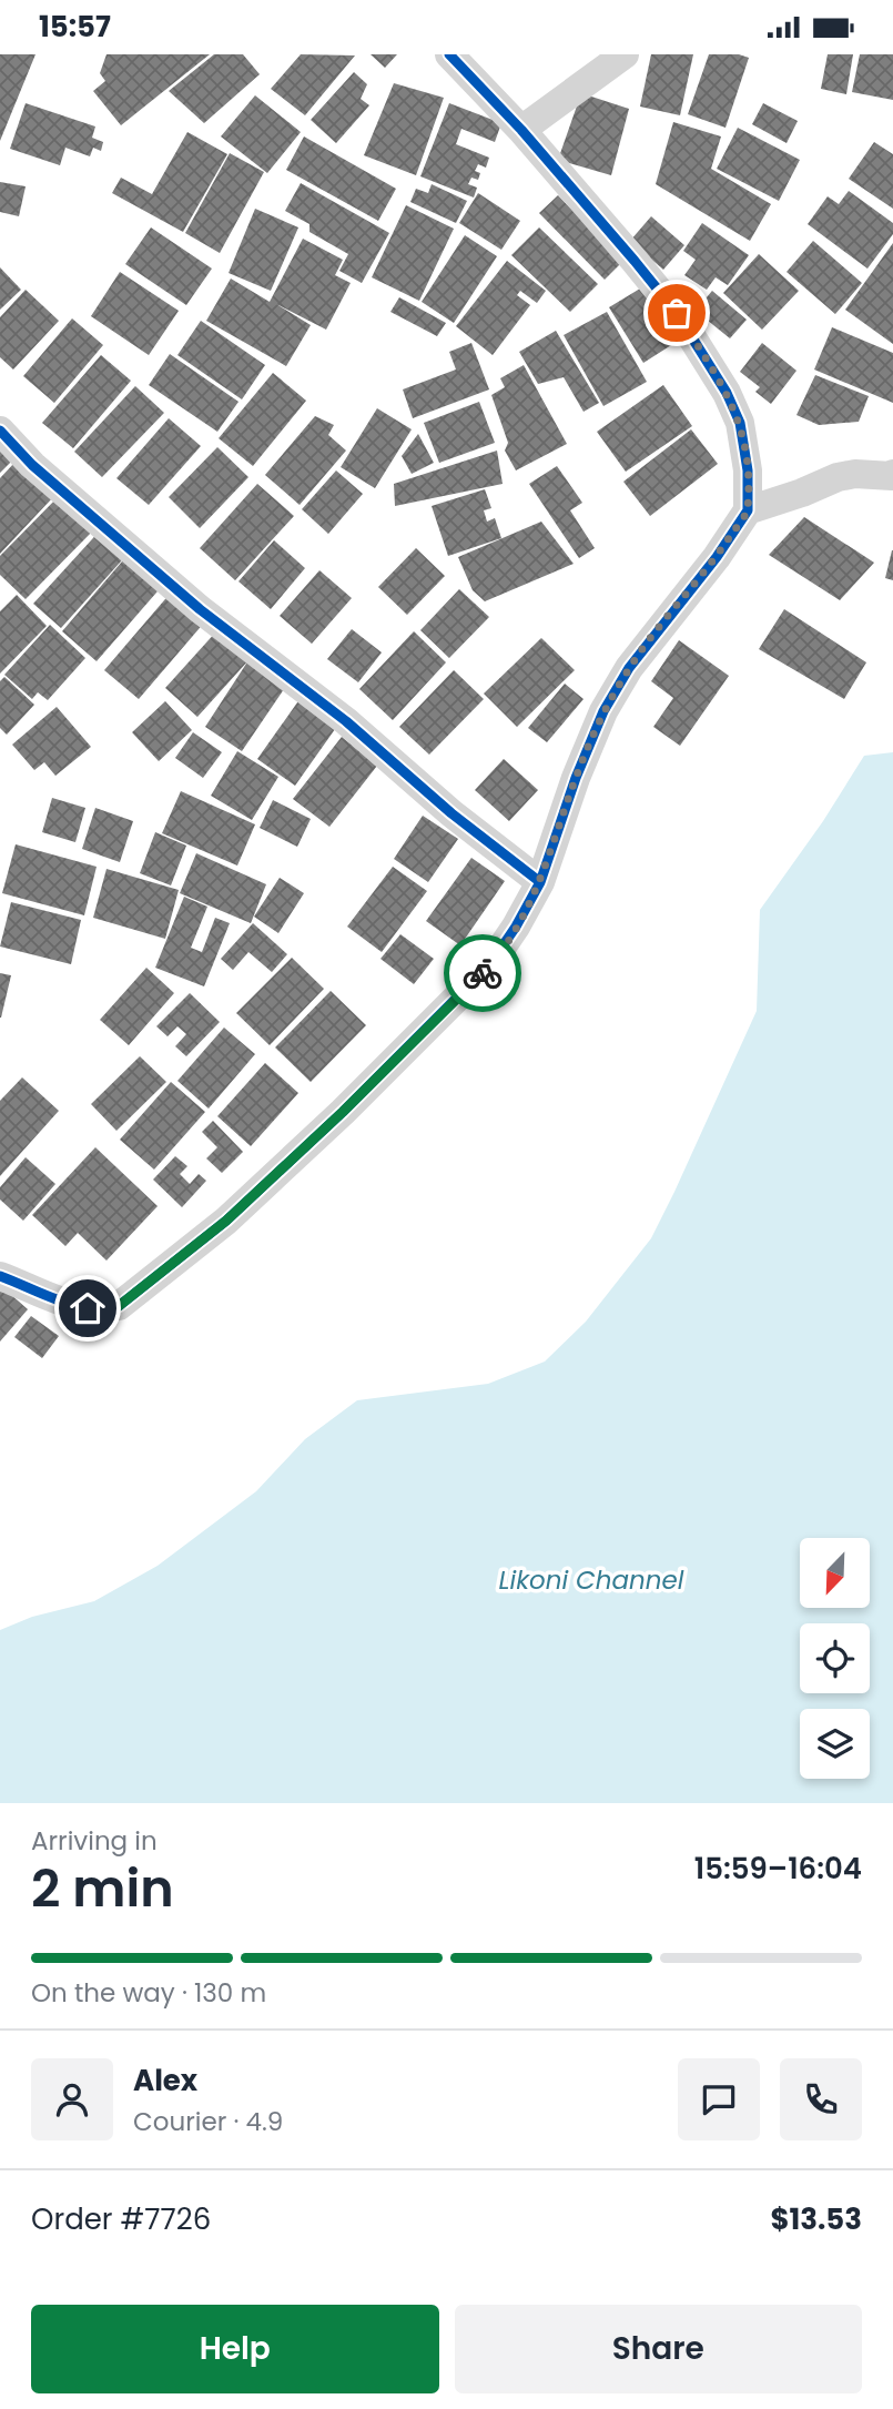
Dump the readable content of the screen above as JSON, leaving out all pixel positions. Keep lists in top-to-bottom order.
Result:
{
  "water": ["Likoni Channel"],
  "north": "bottom left",
  "page": {
    "status": "15:57",
    "heading": ["2 min", "Arriving in", "15:59–16:04"],
    "panel": [
      "Alex",
      "Courier · 4.9",
      "Order #7726",
      "$13.53"
    ],
    "bar": "On the way · 130 m",
    "buttons": ["Help", "Share"]
  }
}
